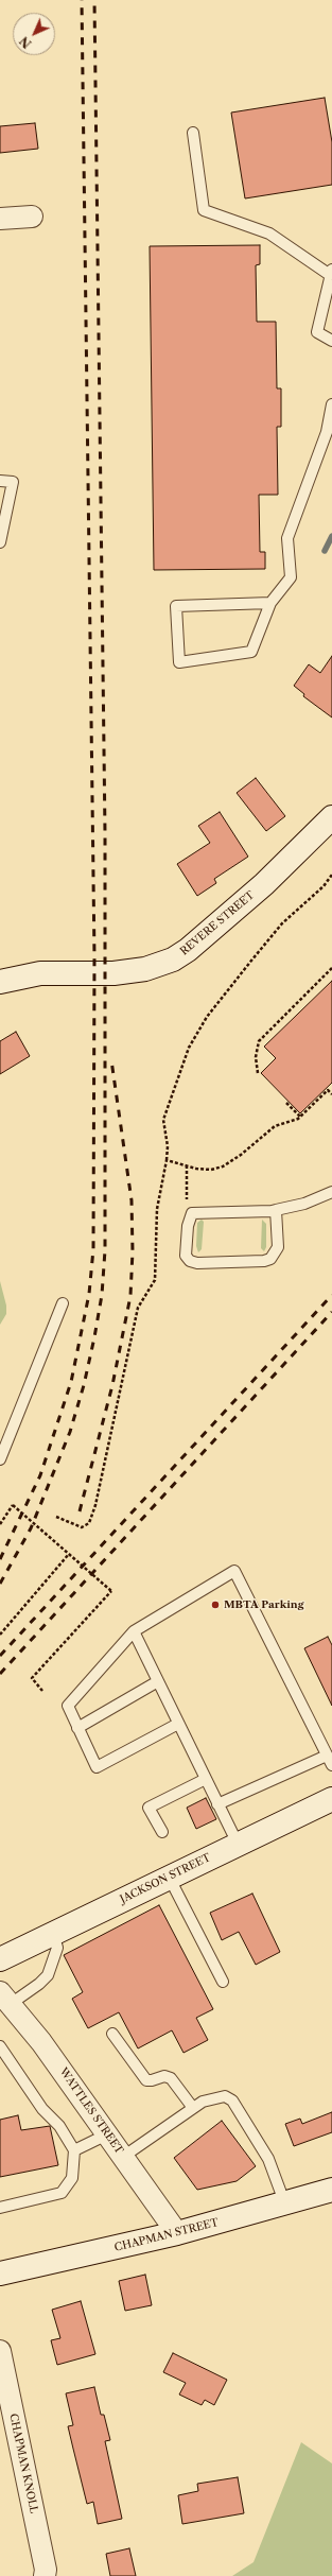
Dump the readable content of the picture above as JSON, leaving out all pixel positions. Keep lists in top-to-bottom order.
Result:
{
  "streets": {
    "street": [
      "REVERE STREET",
      "JACKSON STREET",
      "WATTLES STREET",
      "CHAPMAN STREET",
      "CHAPMAN KNOLL"
    ]
  },
  "crossings": [
    ["WATTLES STREET", "CHAPMAN STREET"]
  ],
  "places": ["MBTA Parking"],
  "north": "bottom left"
}
